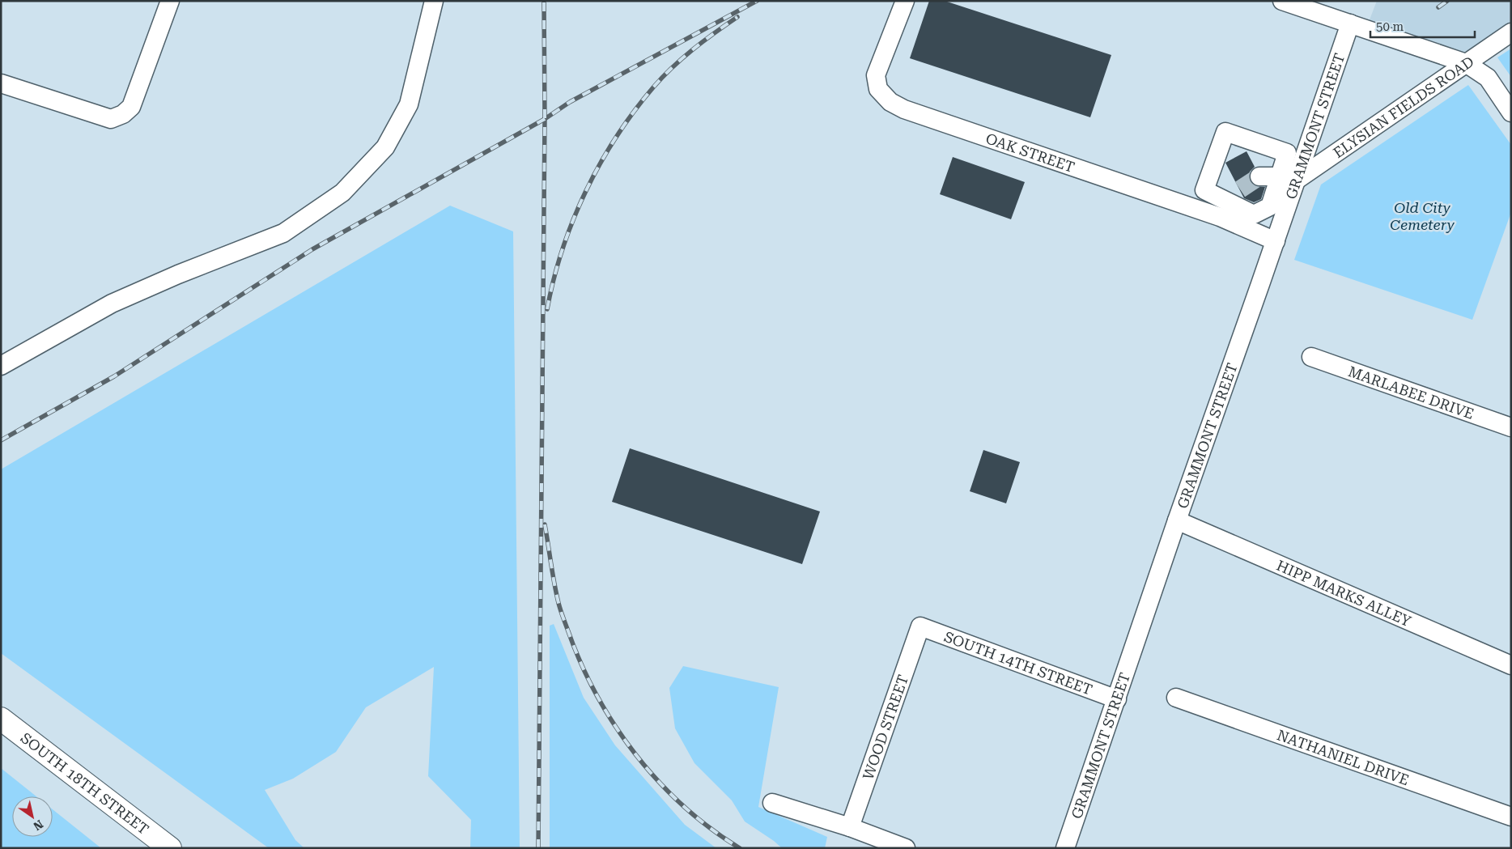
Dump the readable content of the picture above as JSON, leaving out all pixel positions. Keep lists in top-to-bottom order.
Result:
{
  "streets": {
    "main road": ["SOUTH 18TH STREET"],
    "street": [
      "ELYSIAN FIELDS ROAD",
      "GRAMMONT STREET",
      "OAK STREET",
      "MARLABEE DRIVE",
      "HIPP MARKS ALLEY",
      "SOUTH 14TH STREET",
      "WOOD STREET",
      "NATHANIEL DRIVE"
    ]
  },
  "crossings": [
    ["ELYSIAN FIELDS ROAD", "GRAMMONT STREET"],
    ["GRAMMONT STREET", "OAK STREET"],
    ["GRAMMONT STREET", "HIPP MARKS ALLEY"],
    ["GRAMMONT STREET", "SOUTH 14TH STREET"],
    ["SOUTH 14TH STREET", "WOOD STREET"]
  ],
  "parks": ["Old City Cemetery"],
  "scale_bar": "50 m",
  "north": "bottom right"
}
